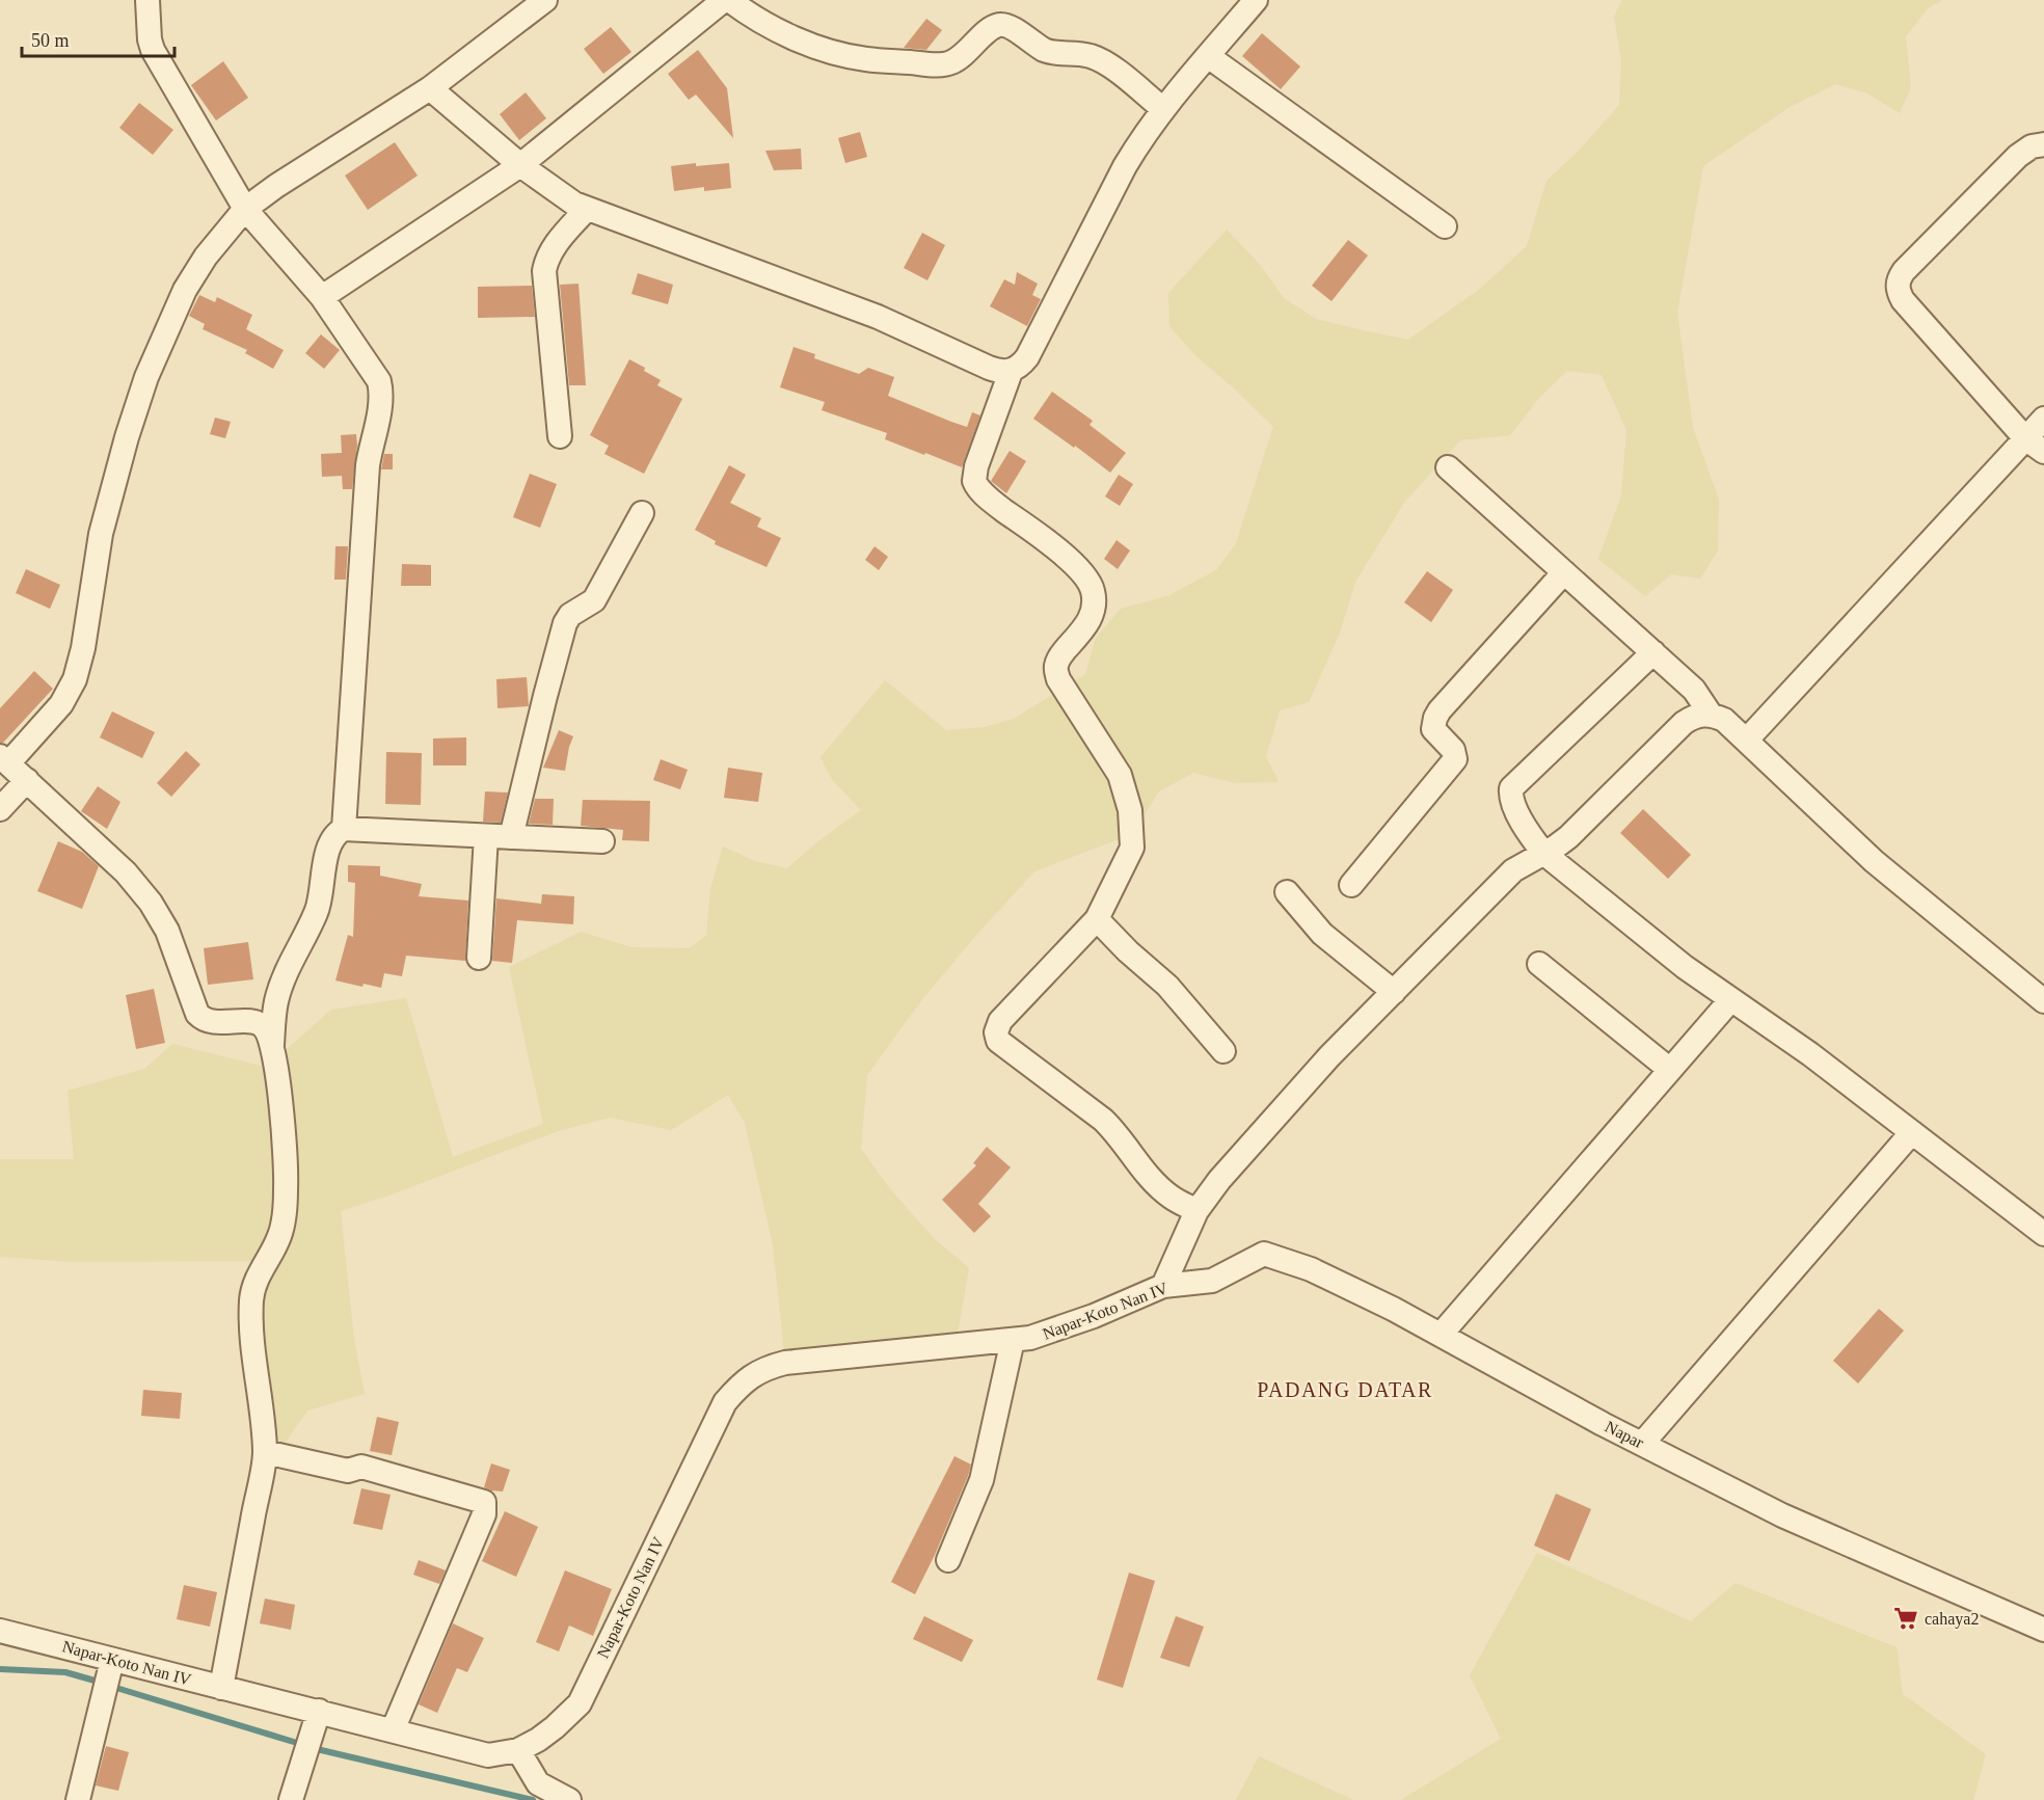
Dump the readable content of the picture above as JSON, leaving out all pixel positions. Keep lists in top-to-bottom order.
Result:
{
  "streets": {
    "street": ["Napar-Koto Nan IV", "Napar"]
  },
  "crossings": [
    ["Napar-Koto Nan IV", "Napar"]
  ],
  "districts": ["PADANG DATAR"],
  "places": {
    "supermarket": ["cahaya2"]
  },
  "scale_bar": "50 m"
}
